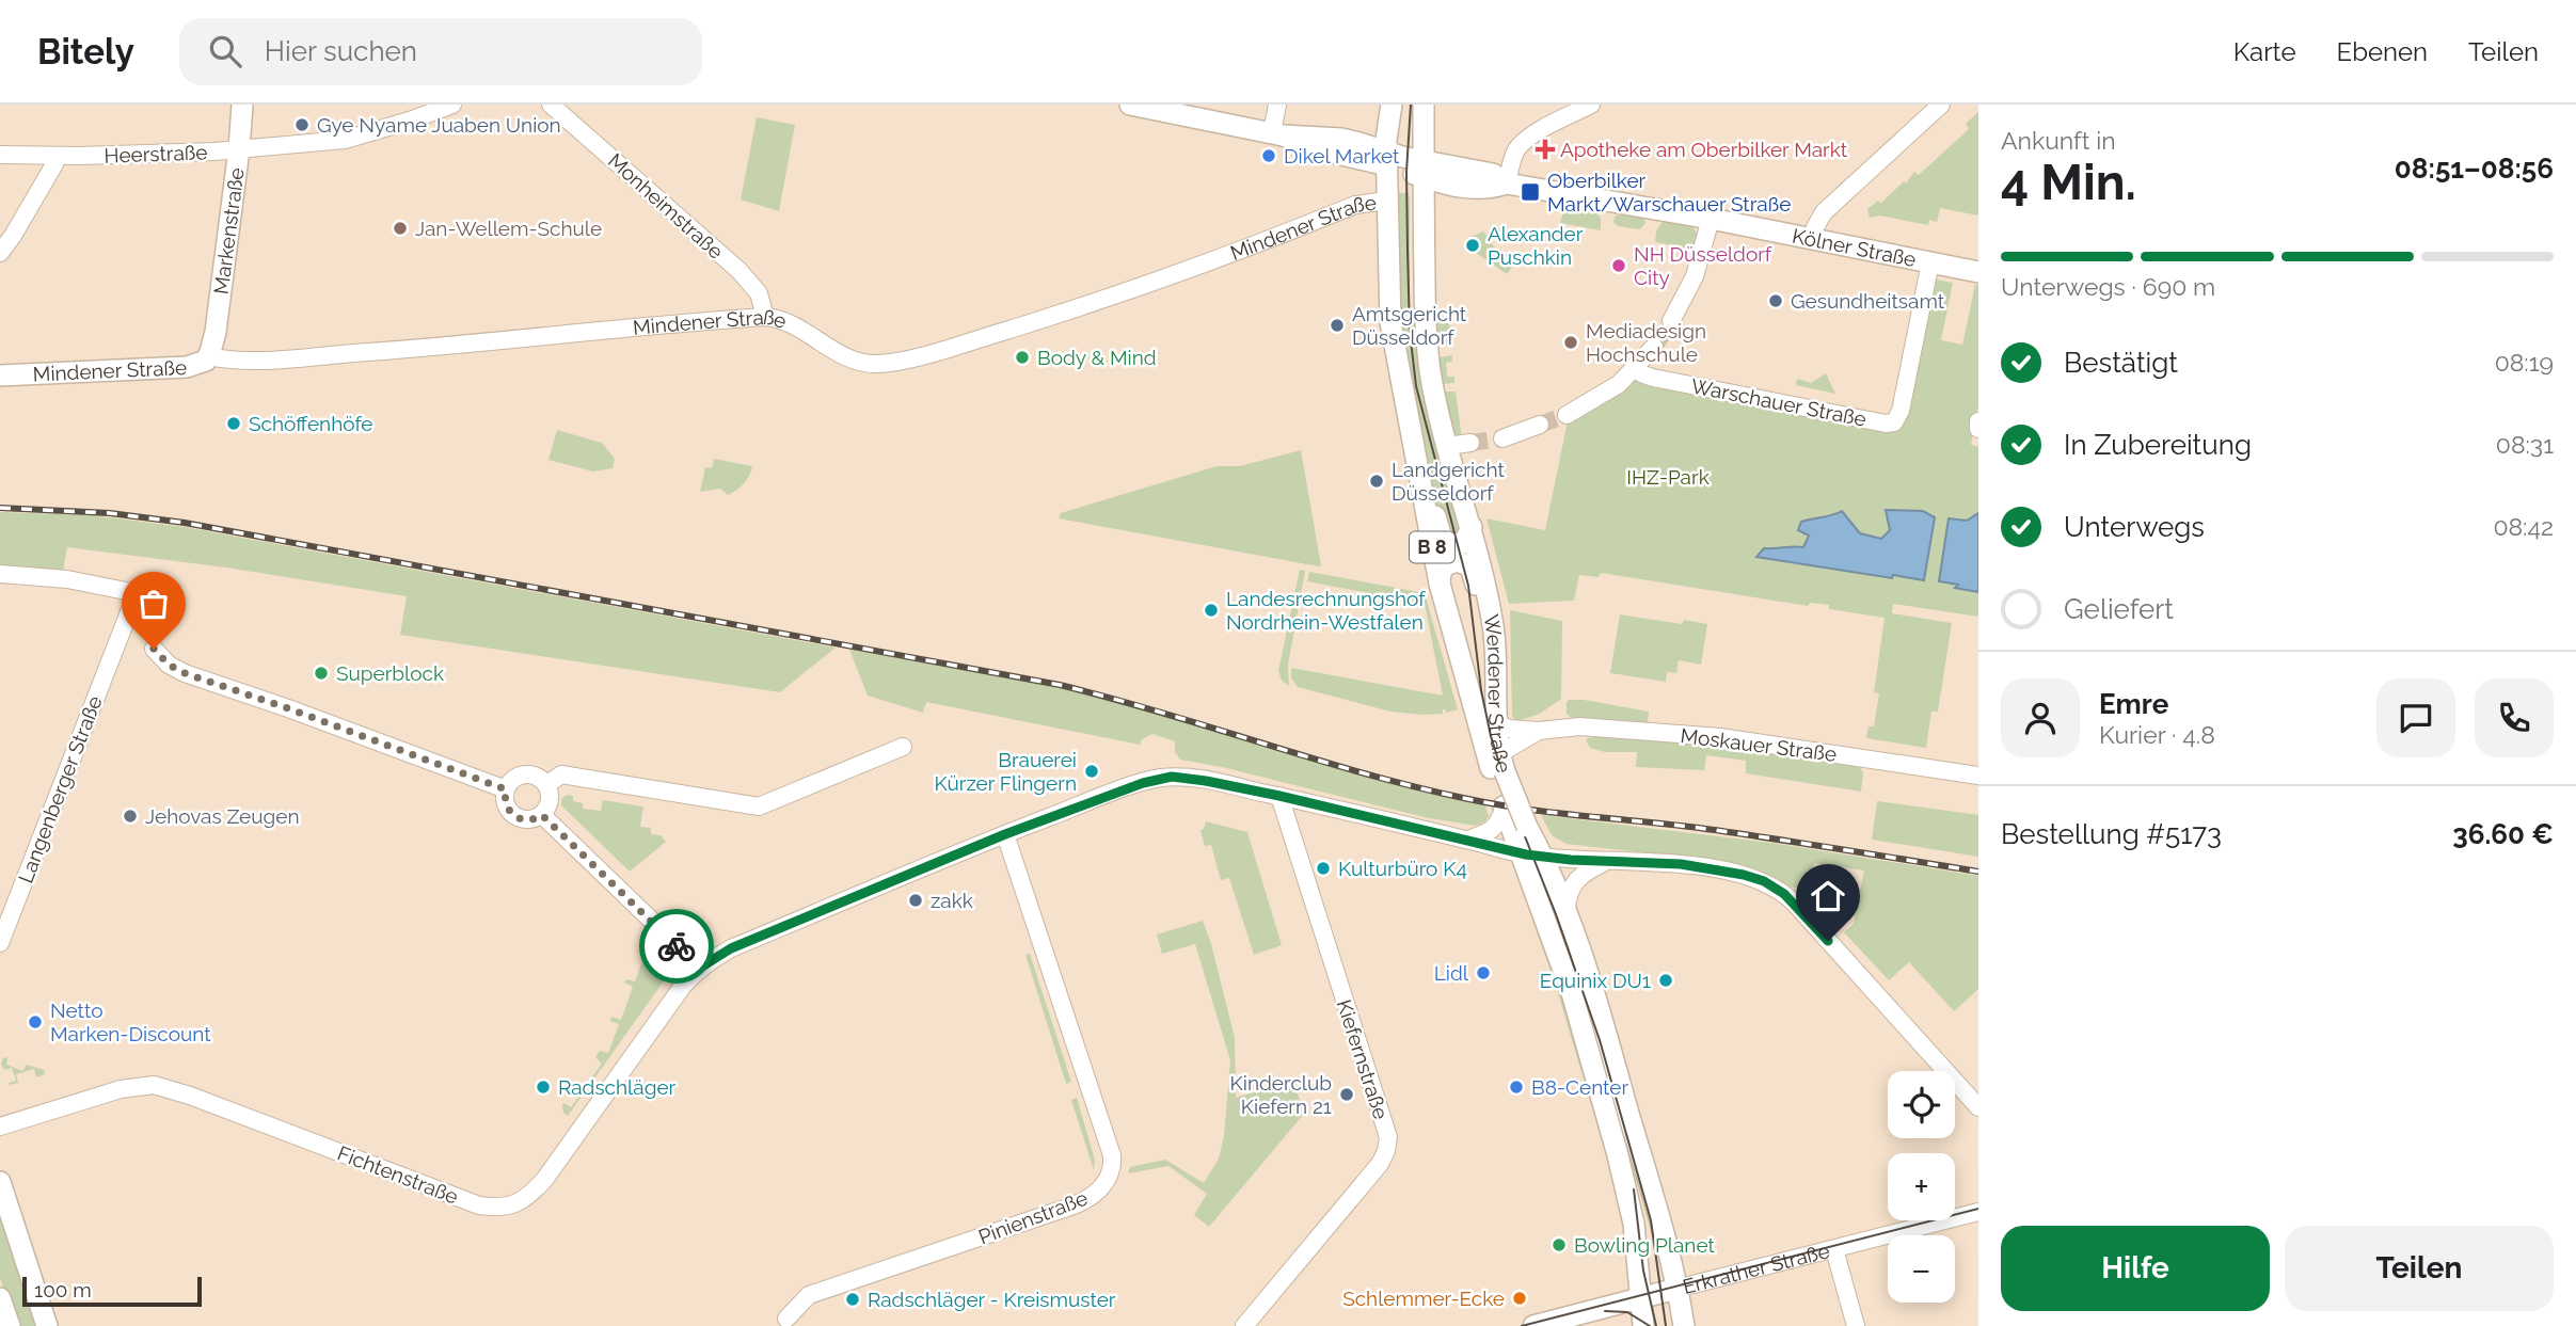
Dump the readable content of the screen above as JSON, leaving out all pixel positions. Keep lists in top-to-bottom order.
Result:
{
  "streets": {
    "main road": [
      "Mindener Straße",
      "Markenstraße",
      "Kölner Straße",
      "B 8",
      "Werdener Straße",
      "Erkrather Straße"
    ],
    "street": [
      "Heerstraße",
      "Monheimstraße",
      "Warschauer Straße",
      "Moskauer Straße",
      "Langenberger Straße",
      "Kiefernstraße",
      "Fichtenstraße",
      "Pinienstraße"
    ]
  },
  "crossings": [
    ["Heerstraße", "Markenstraße"],
    ["Monheimstraße", "Mindener Straße"],
    ["Mindener Straße", "Markenstraße"],
    ["Mindener Straße", "Werdener Straße"],
    ["Kölner Straße", "Warschauer Straße"],
    ["Kölner Straße", "B 8"],
    ["Kölner Straße", "Werdener Straße"],
    ["B 8", "Werdener Straße"],
    ["B 8", "Erkrather Straße"],
    ["Werdener Straße", "Moskauer Straße"],
    ["Werdener Straße", "Fichtenstraße"],
    ["Werdener Straße", "Erkrather Straße"],
    ["Kiefernstraße", "Fichtenstraße"],
    ["Fichtenstraße", "Pinienstraße"]
  ],
  "parks": ["IHZ-Park"],
  "places": {
    "other": [
      "Gye Nyame Juaben Union",
      "Dikel Market",
      "Jan-Wellem-Schule",
      "Alexander Puschkin",
      "NH Düsseldorf City",
      "Gesundheitsamt",
      "Amtsgericht Düsseldorf",
      "Mediadesign Hochschule",
      "Body & Mind",
      "Schöffenhöfe",
      "Landgericht Düsseldorf",
      "Landesrechnungshof Nordrhein-Westfalen",
      "Superblock",
      "Brauerei Kürzer Flingern",
      "Jehovas Zeugen",
      "Kulturbüro K4",
      "zakk",
      "Lidl",
      "Equinix DU1",
      "Netto Marken-Discount",
      "Radschläger",
      "B8-Center",
      "Kinderclub Kiefern 21",
      "Bowling Planet",
      "Schlemmer-Ecke",
      "Radschläger - Kreismuster"
    ],
    "health": ["Apotheke am Oberbilker Markt"],
    "transit": ["Oberbilker Markt/Warschauer Straße"]
  },
  "scale_bar": "100 m",
  "page": {
    "header": "Bitely",
    "search": "Hier suchen",
    "nav": ["Karte", "Ebenen", "Teilen"],
    "heading": ["4 Min.", "Ankunft in", "08:51–08:56"],
    "panel": [
      "Emre",
      "Kurier · 4.8",
      "Bestellung #5173",
      "36.60 €"
    ],
    "bar": "Unterwegs · 690 m",
    "list": [
      ["Bestätigt", "08:19"],
      ["In Zubereitung", "08:31"],
      ["Unterwegs", "08:42"],
      "Geliefert"
    ],
    "map_buttons": ["+", "−"],
    "buttons": ["Hilfe", "Teilen"],
    "scale": "100 m"
  }
}
